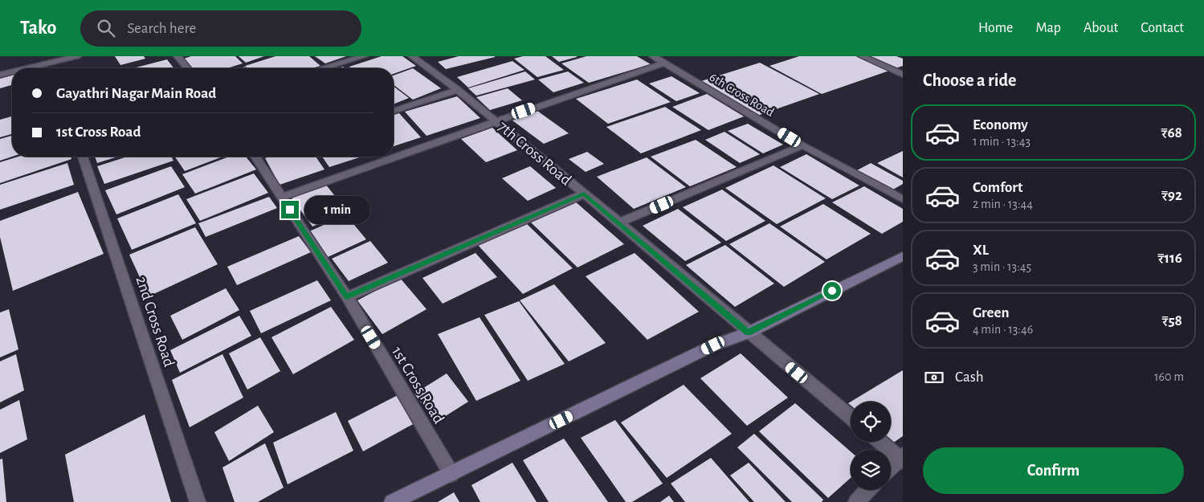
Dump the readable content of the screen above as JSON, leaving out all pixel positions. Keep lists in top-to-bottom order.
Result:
{
  "streets": {
    "street": [
      "6th Cross Road",
      "7th Cross Road",
      "2nd Cross Road",
      "1st Cross Road"
    ]
  },
  "page": {
    "header": "Tako",
    "search": "Search here",
    "nav": [
      "Home",
      "Map",
      "About",
      "Contact"
    ],
    "heading": "Choose a ride",
    "banner": ["Gayathri Nagar Main Road", "1st Cross Road"],
    "list": [
      {
        "name": "Economy",
        "note": "1 min · 13:43",
        "value": "₹68"
      },
      {
        "name": "Comfort",
        "note": "2 min · 13:44",
        "value": "₹92"
      },
      {
        "name": "XL",
        "note": "3 min · 13:45",
        "value": "₹116"
      },
      {
        "name": "Green",
        "note": "4 min · 13:46",
        "value": "₹58"
      }
    ],
    "bubble": "1 min",
    "pay": ["Cash", "160 m"],
    "buttons": "Confirm"
  }
}
